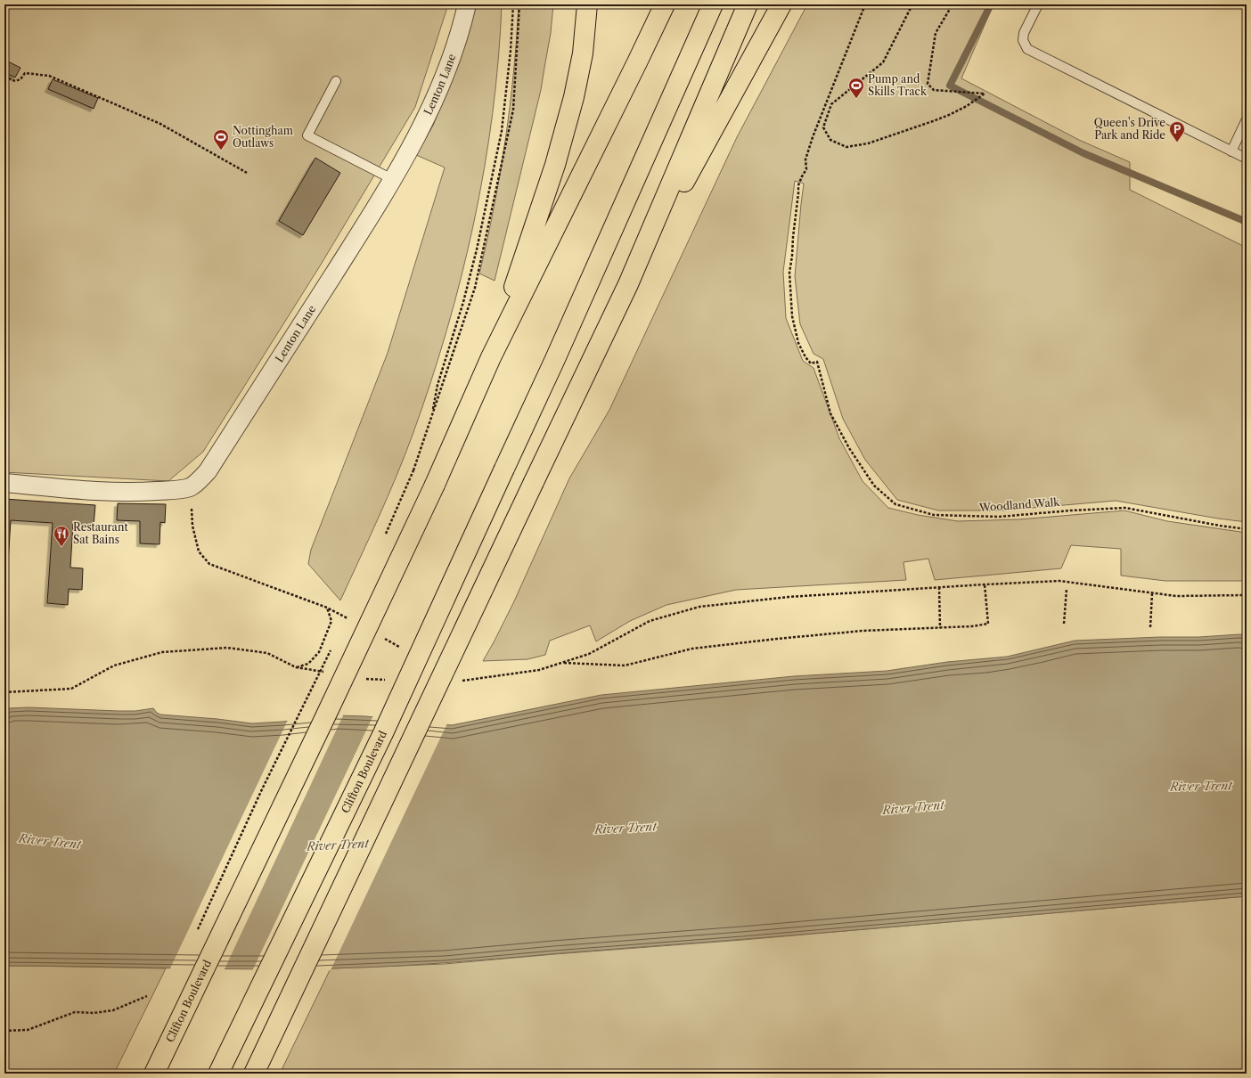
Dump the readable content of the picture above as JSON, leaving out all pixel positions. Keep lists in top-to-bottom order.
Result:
{
  "streets": {
    "highway": ["Clifton Boulevard"],
    "street": ["Lenton Lane"],
    "path": ["Woodland Walk"]
  },
  "water": ["River Trent"],
  "places": {
    "sports": ["Pump and Skills Track", "Nottingham Outlaws"],
    "parking": ["Queen's Drive Park and Ride"],
    "restaurant": ["Restaurant Sat Bains"]
  }
}
